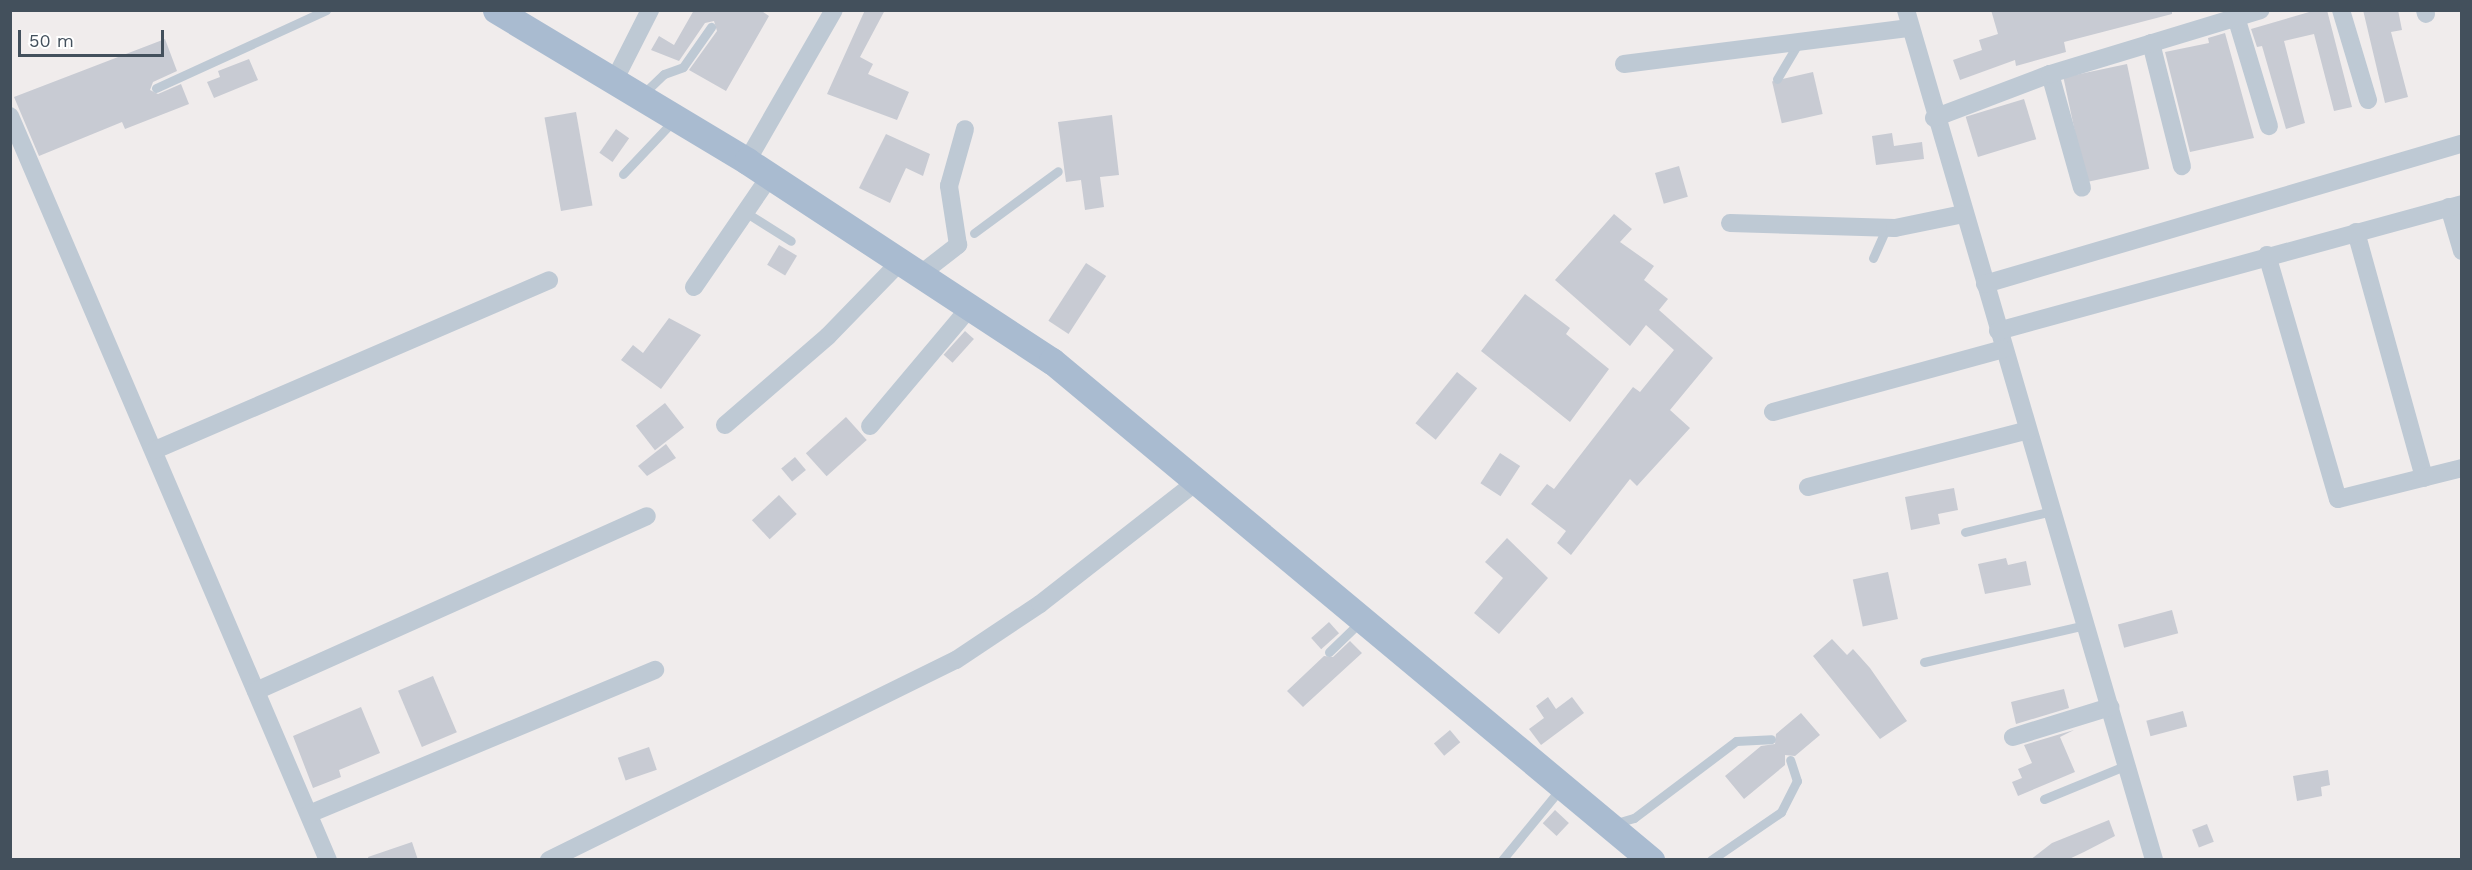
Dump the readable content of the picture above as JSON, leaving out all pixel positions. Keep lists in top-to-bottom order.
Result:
{
  "scale_bar": "50 m"
}
